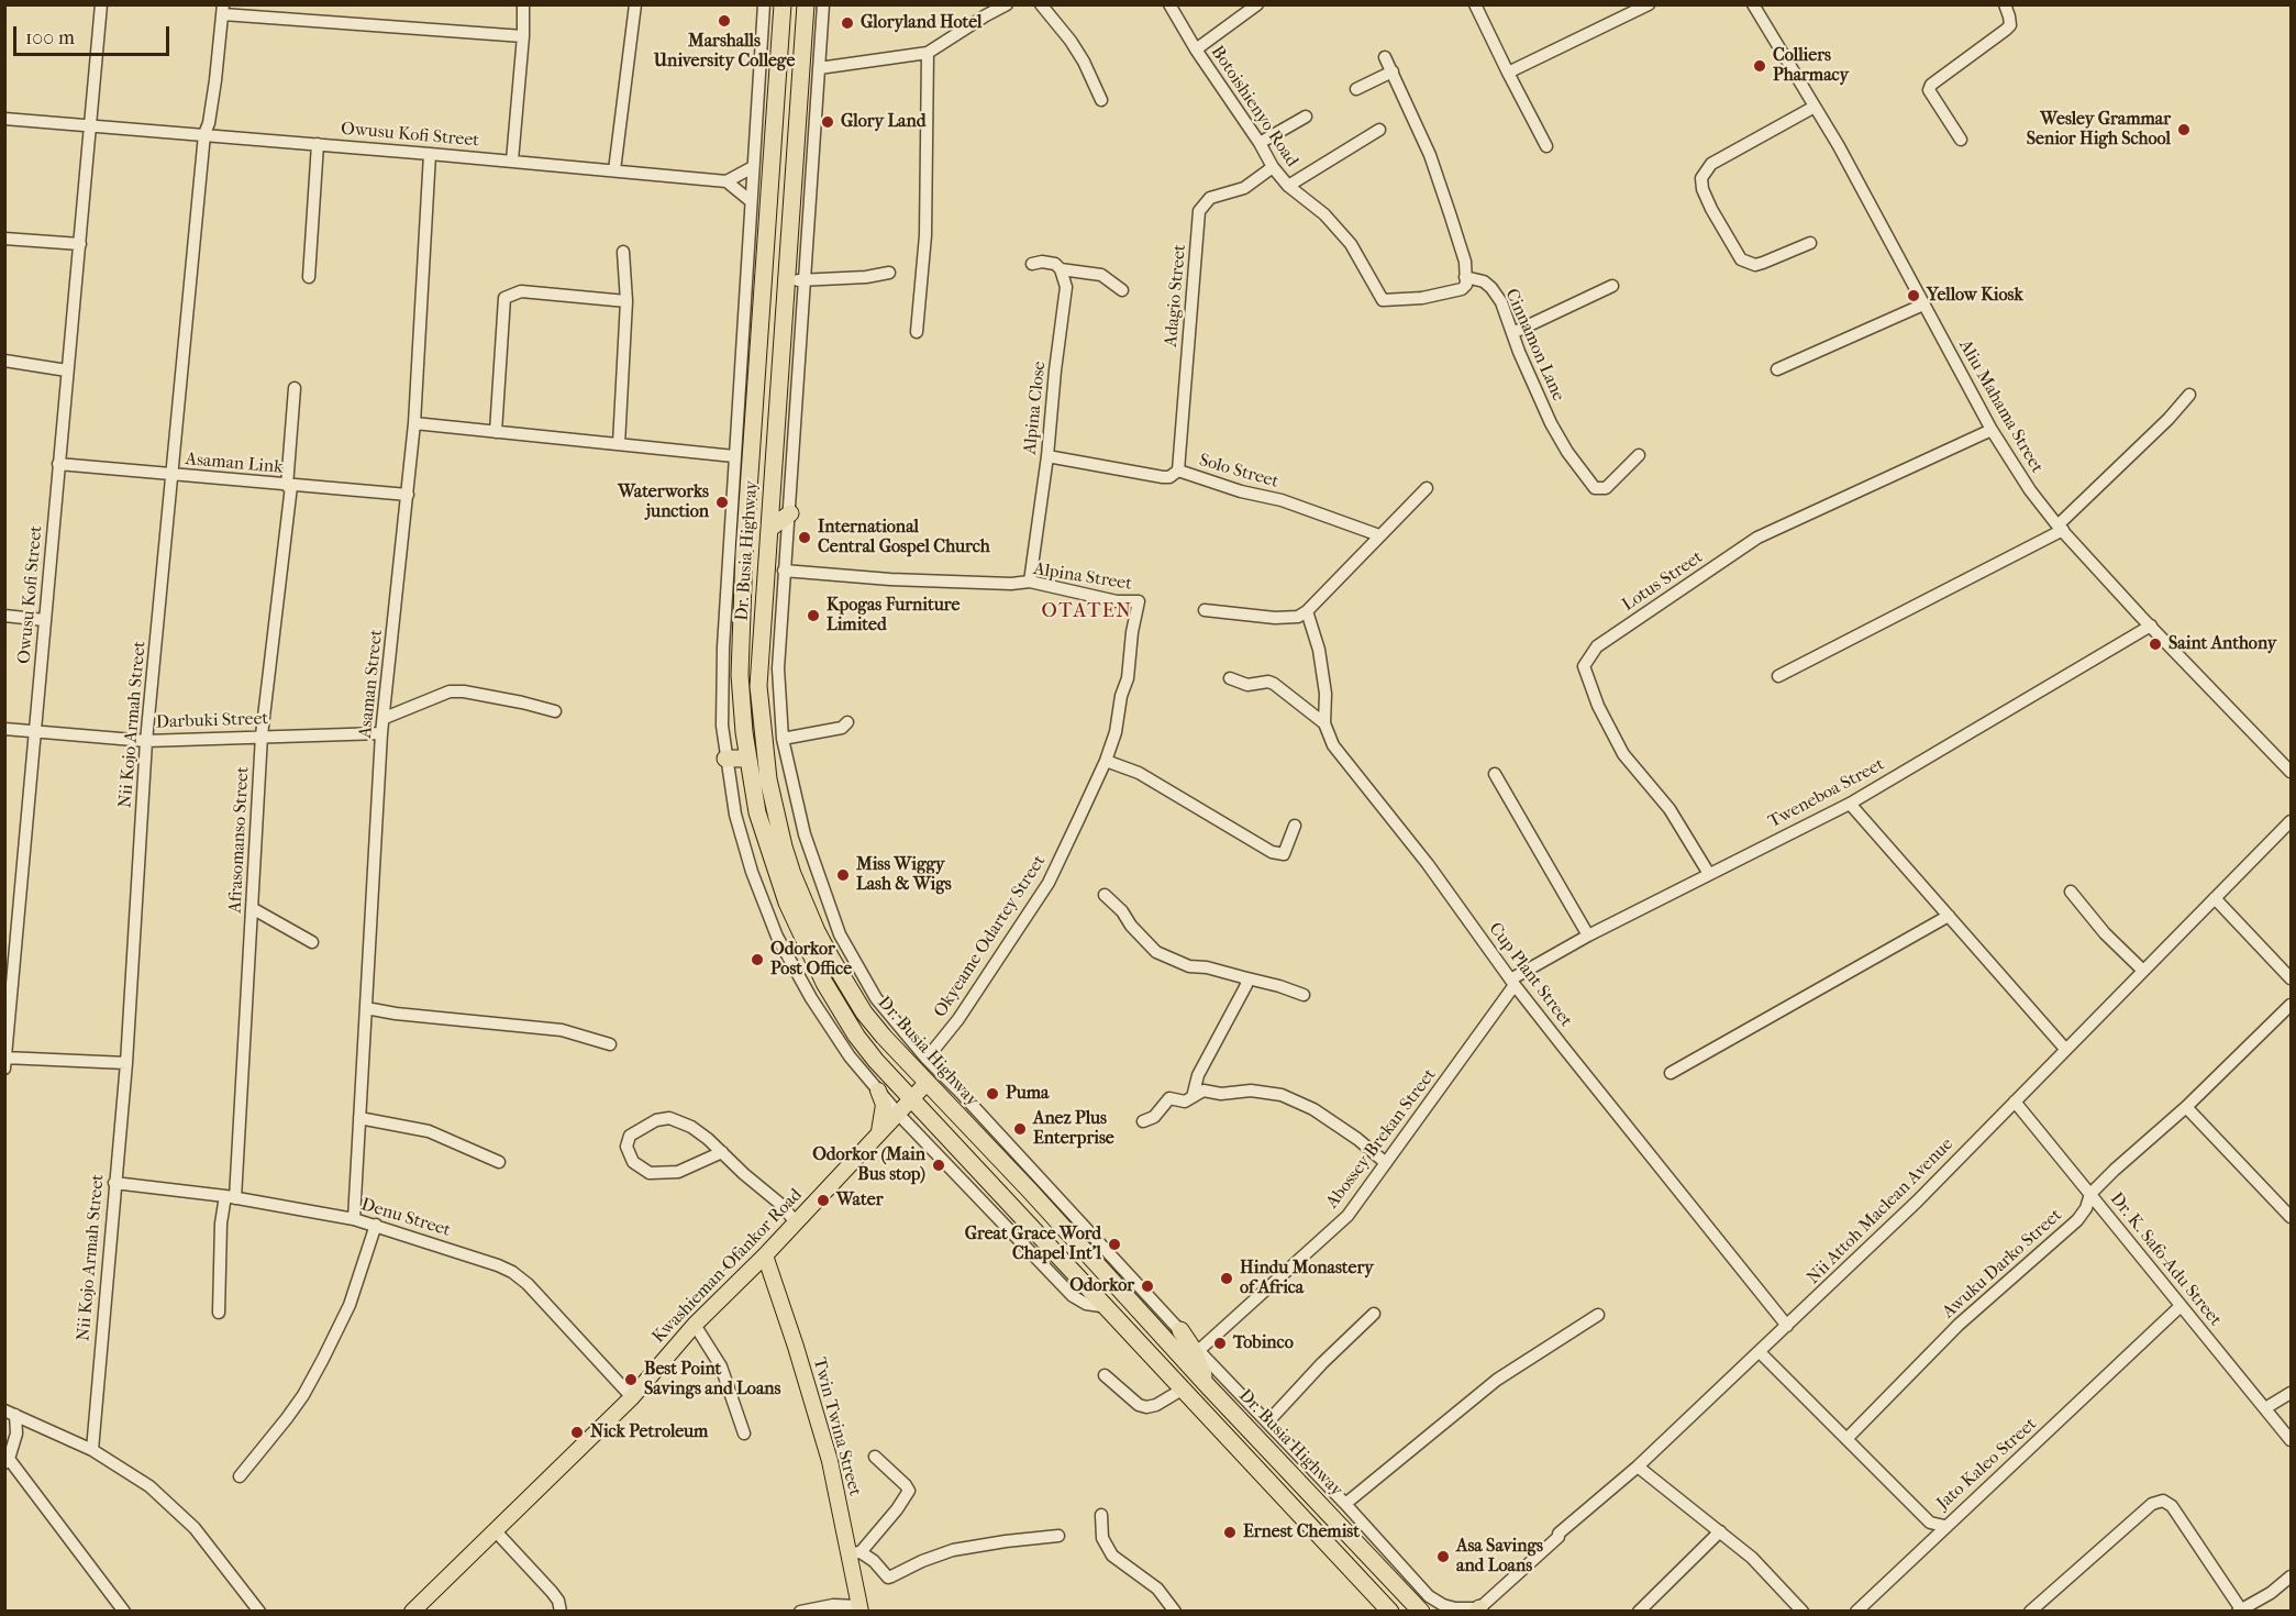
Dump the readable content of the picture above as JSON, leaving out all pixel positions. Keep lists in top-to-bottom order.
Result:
{
  "streets": {
    "highway": ["Dr. Busia Highway"],
    "main road": ["Kwashieman-Ofankor Road", "Twin Twina Street"],
    "street": [
      "Botoishienyo Road",
      "Owusu Kofi Street",
      "Adagio Street",
      "Cinnamon Lane",
      "Aliu Mahama Street",
      "Alpina Close",
      "Asaman Link",
      "Solo Street",
      "Alpina Street",
      "Lotus Street",
      "Asaman Street",
      "Darbuki Street",
      "Nii Kojo Armah Street",
      "Tweneboa Street",
      "Afrasomanso Street",
      "Okyeame Odartey Street",
      "Cup Plant Street",
      "Abossey Brekan Street",
      "Nii Attoh Maclean Avenue",
      "Denu Street",
      "Dr. K. Safo-Adu Street",
      "Awuku Darko Street",
      "Jato Kaleo Street"
    ]
  },
  "crossings": [
    ["Botoishienyo Road", "Adagio Street"],
    ["Botoishienyo Road", "Cinnamon Lane"],
    ["Owusu Kofi Street", "Asaman Link"],
    ["Owusu Kofi Street", "Asaman Street"],
    ["Owusu Kofi Street", "Darbuki Street"],
    ["Owusu Kofi Street", "Nii Kojo Armah Street"],
    ["Adagio Street", "Solo Street"],
    ["Aliu Mahama Street", "Lotus Street"],
    ["Aliu Mahama Street", "Tweneboa Street"],
    ["Alpina Close", "Solo Street"],
    ["Alpina Close", "Alpina Street"],
    ["Asaman Link", "Asaman Street"],
    ["Asaman Link", "Nii Kojo Armah Street"],
    ["Asaman Link", "Afrasomanso Street"],
    ["Dr. Busia Highway", "Alpina Street"],
    ["Dr. Busia Highway", "Okyeame Odartey Street"],
    ["Dr. Busia Highway", "Kwashieman-Ofankor Road"],
    ["Alpina Street", "Okyeame Odartey Street"],
    ["Lotus Street", "Tweneboa Street"],
    ["Asaman Street", "Darbuki Street"],
    ["Asaman Street", "Denu Street"],
    ["Darbuki Street", "Nii Kojo Armah Street"],
    ["Darbuki Street", "Afrasomanso Street"],
    ["Nii Kojo Armah Street", "Denu Street"],
    ["Tweneboa Street", "Cup Plant Street"],
    ["Tweneboa Street", "Abossey Brekan Street"],
    ["Afrasomanso Street", "Denu Street"],
    ["Cup Plant Street", "Abossey Brekan Street"],
    ["Cup Plant Street", "Nii Attoh Maclean Avenue"],
    ["Nii Attoh Maclean Avenue", "Dr. K. Safo-Adu Street"],
    ["Nii Attoh Maclean Avenue", "Jato Kaleo Street"],
    ["Denu Street", "Kwashieman-Ofankor Road"],
    ["Dr. K. Safo-Adu Street", "Awuku Darko Street"],
    ["Dr. K. Safo-Adu Street", "Jato Kaleo Street"],
    ["Awuku Darko Street", "Jato Kaleo Street"],
    ["Kwashieman-Ofankor Road", "Twin Twina Street"]
  ],
  "districts": ["OTATEN"],
  "places": [
    "Marshalls University College",
    "Gloryland Hotel",
    "Colliers Pharmacy",
    "Glory Land",
    "Wesley Grammar Senior High School",
    "Yellow Kiosk",
    "Waterworks junction",
    "International Central Gospel Church",
    "Kpogas Furniture Limited",
    "Saint Anthony",
    "Miss Wiggy Lash & Wigs",
    "Odorkor Post Office",
    "Puma",
    "Anez Plus Enterprise",
    "Odorkor (Main Bus stop)",
    "Water",
    "Great Grace Word Chapel Int'l",
    "Hindu Monastery of Africa",
    "Odorkor",
    "Tobinco",
    "Best Point Savings and Loans",
    "Nick Petroleum",
    "Ernest Chemist",
    "Asa Savings and Loans"
  ],
  "scale_bar": "100 m"
}
